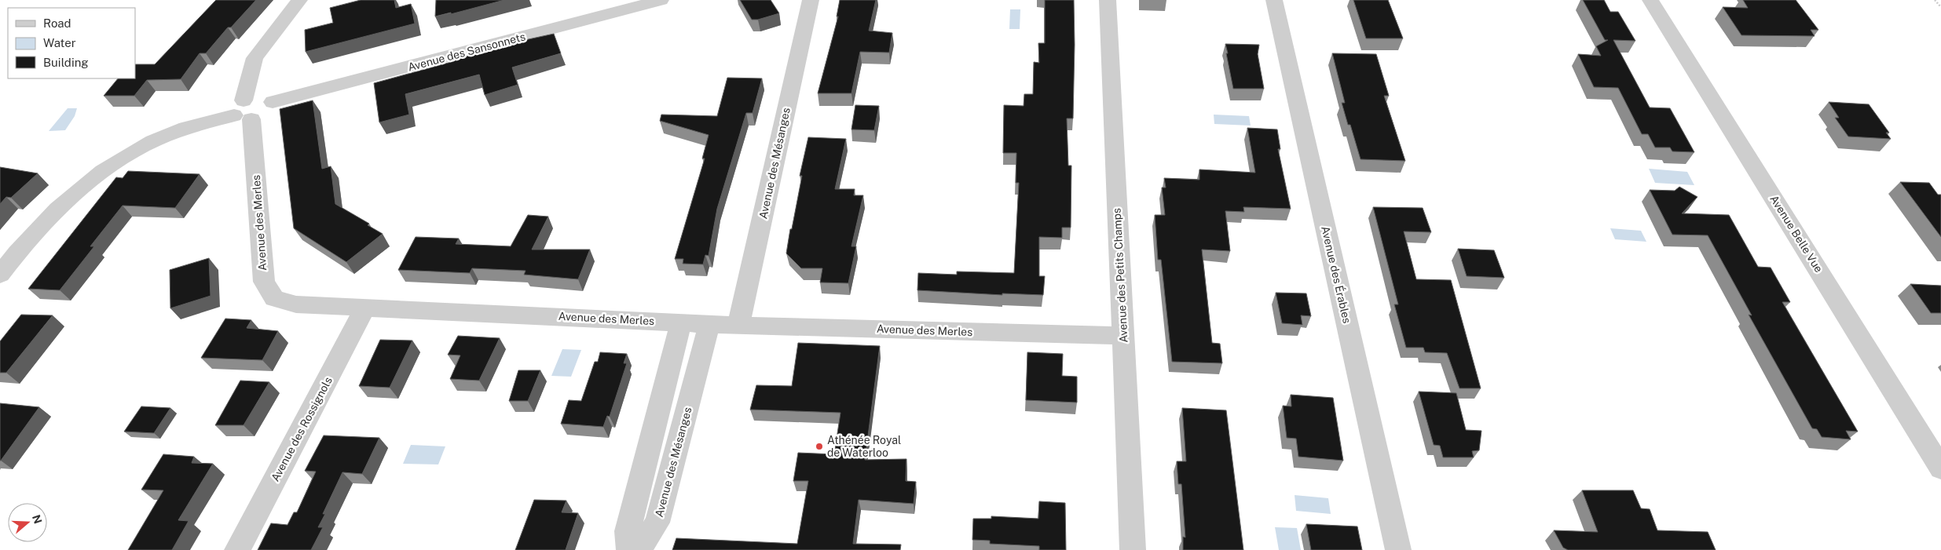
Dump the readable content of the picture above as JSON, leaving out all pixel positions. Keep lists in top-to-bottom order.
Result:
{
  "streets": {
    "street": [
      "Avenue des Sansonnets",
      "Avenue des Mésanges",
      "Avenue des Merles",
      "Avenue Belle Vue",
      "Avenue des Érables",
      "Avenue des Petits Champs",
      "Avenue des Rossignols"
    ]
  },
  "crossings": [
    ["Avenue des Sansonnets", "Avenue des Merles"],
    ["Avenue des Mésanges", "Avenue des Merles"],
    ["Avenue des Merles", "Avenue des Petits Champs"],
    ["Avenue des Merles", "Avenue des Rossignols"]
  ],
  "places": ["Athénée Royal de Waterloo"],
  "legend": ["Road", "Water", "Building"],
  "north": "right"
}
